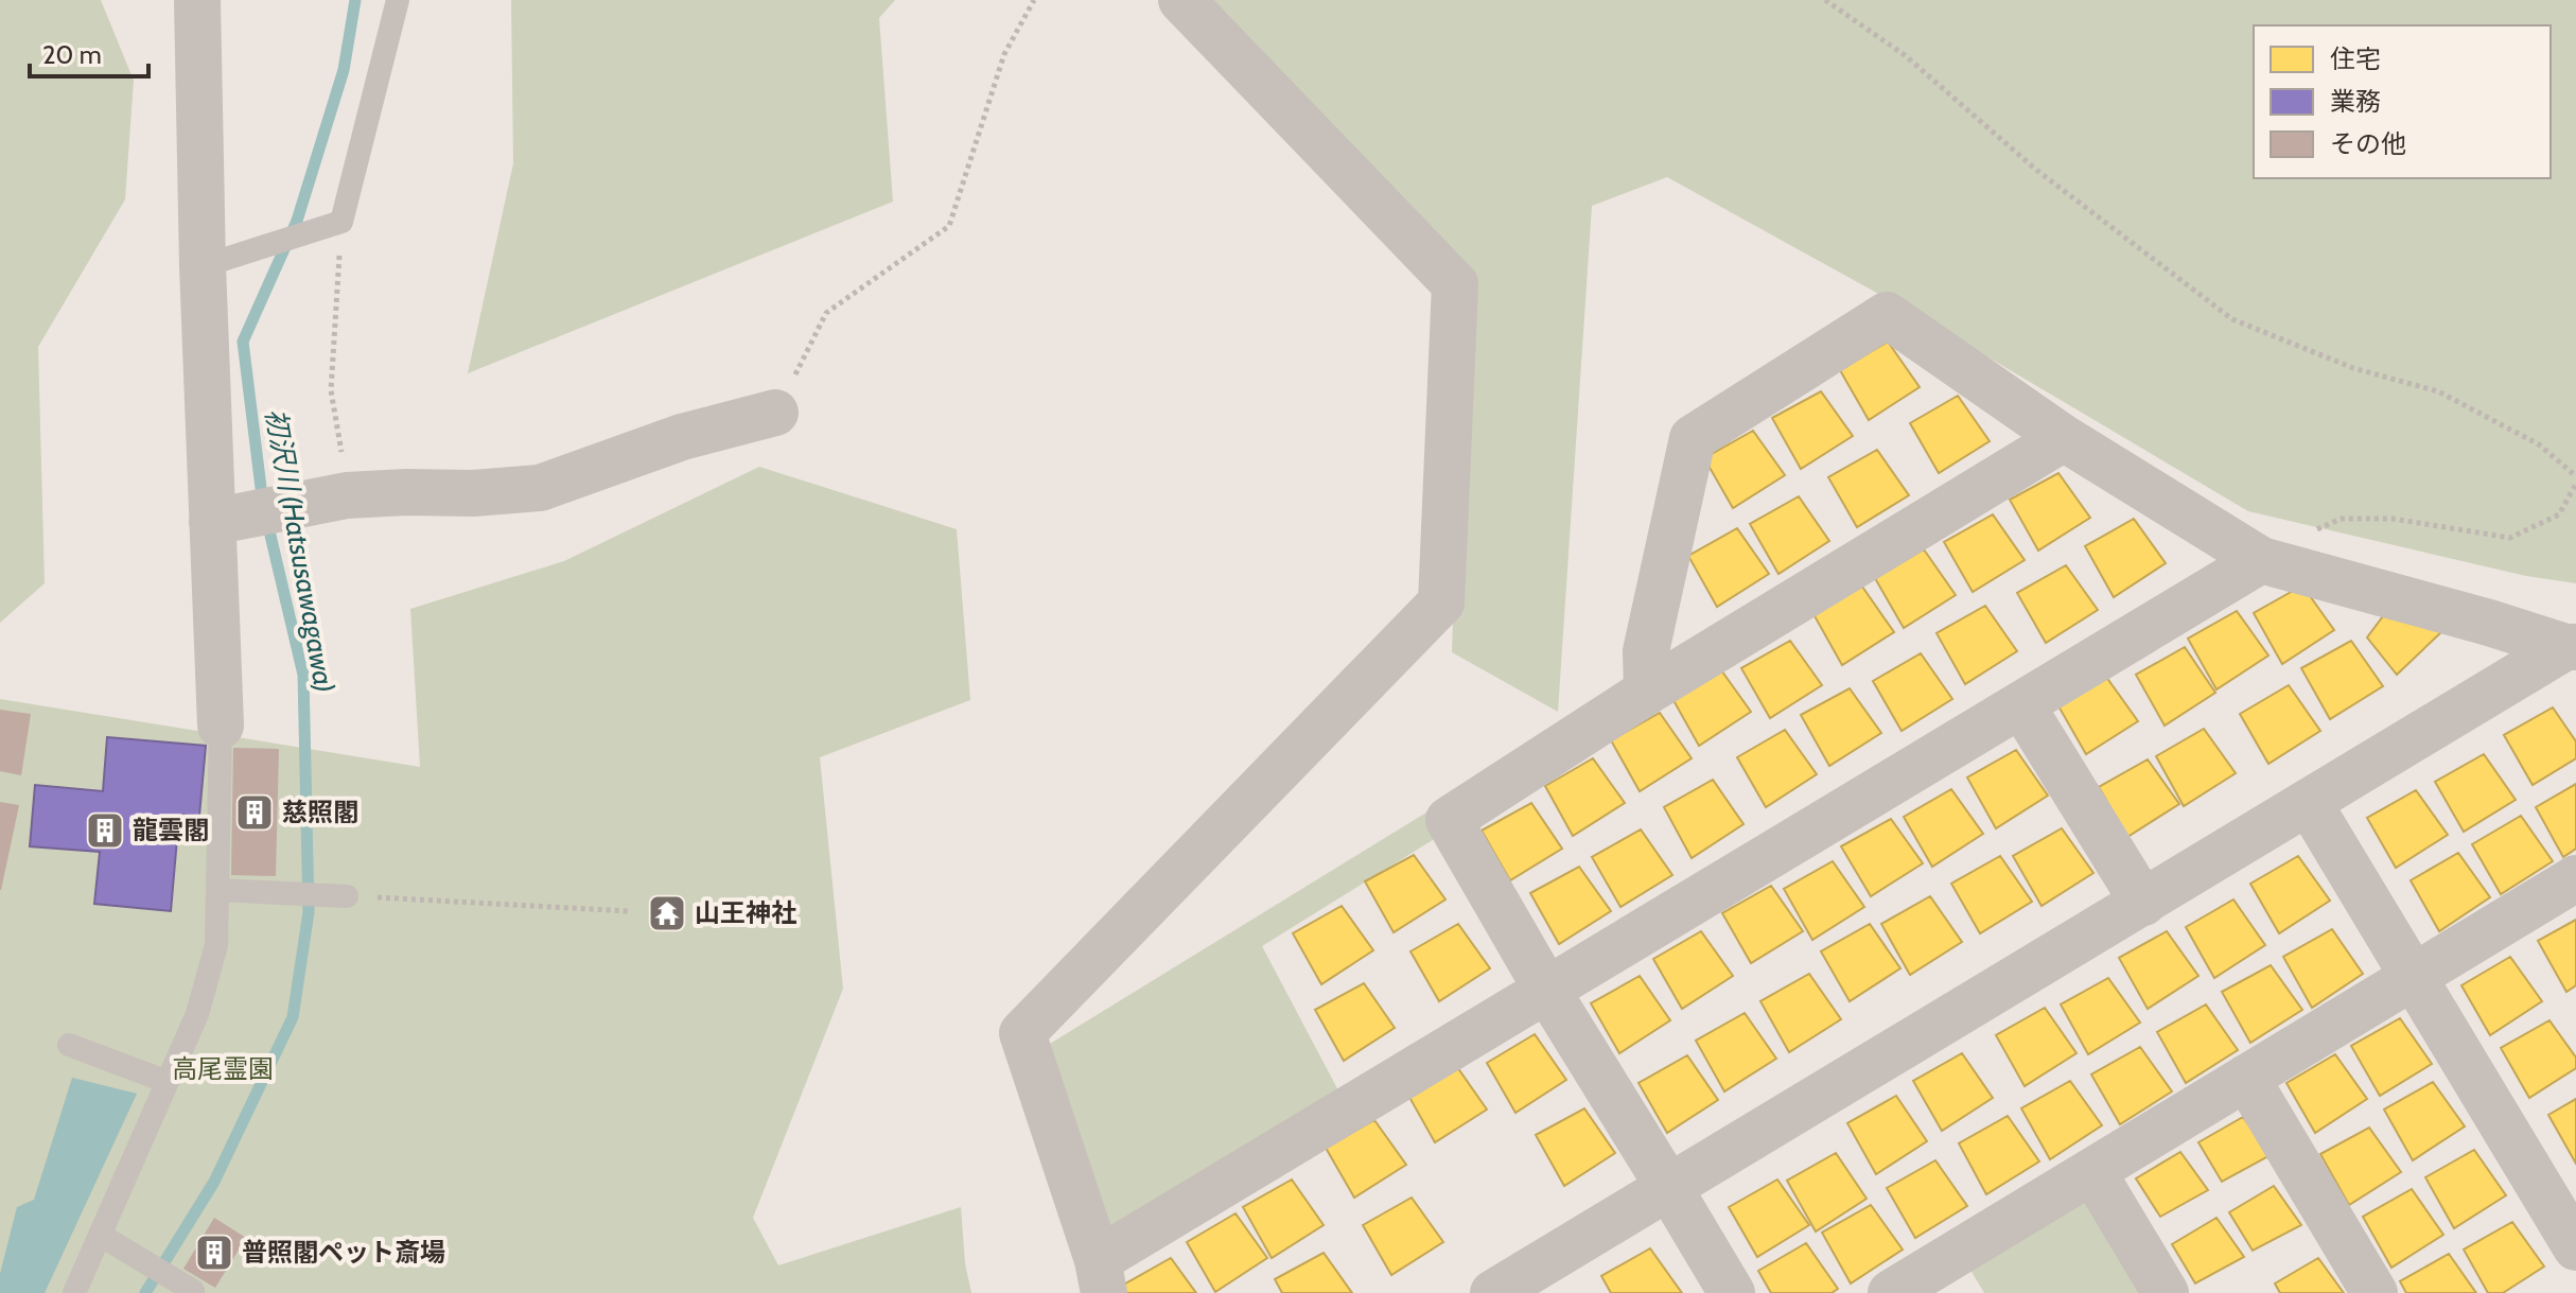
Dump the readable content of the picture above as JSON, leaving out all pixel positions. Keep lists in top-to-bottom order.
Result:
{
  "water": ["初沢川 (Hatsusawagawa)"],
  "parks": ["高尾霊園"],
  "places": {
    "building": ["慈照閣", "龍雲閣", "普照閣ペット斎場"],
    "temple": ["山王神社"]
  },
  "legend": ["住宅", "業務", "その他"],
  "scale_bar": "20 m"
}
